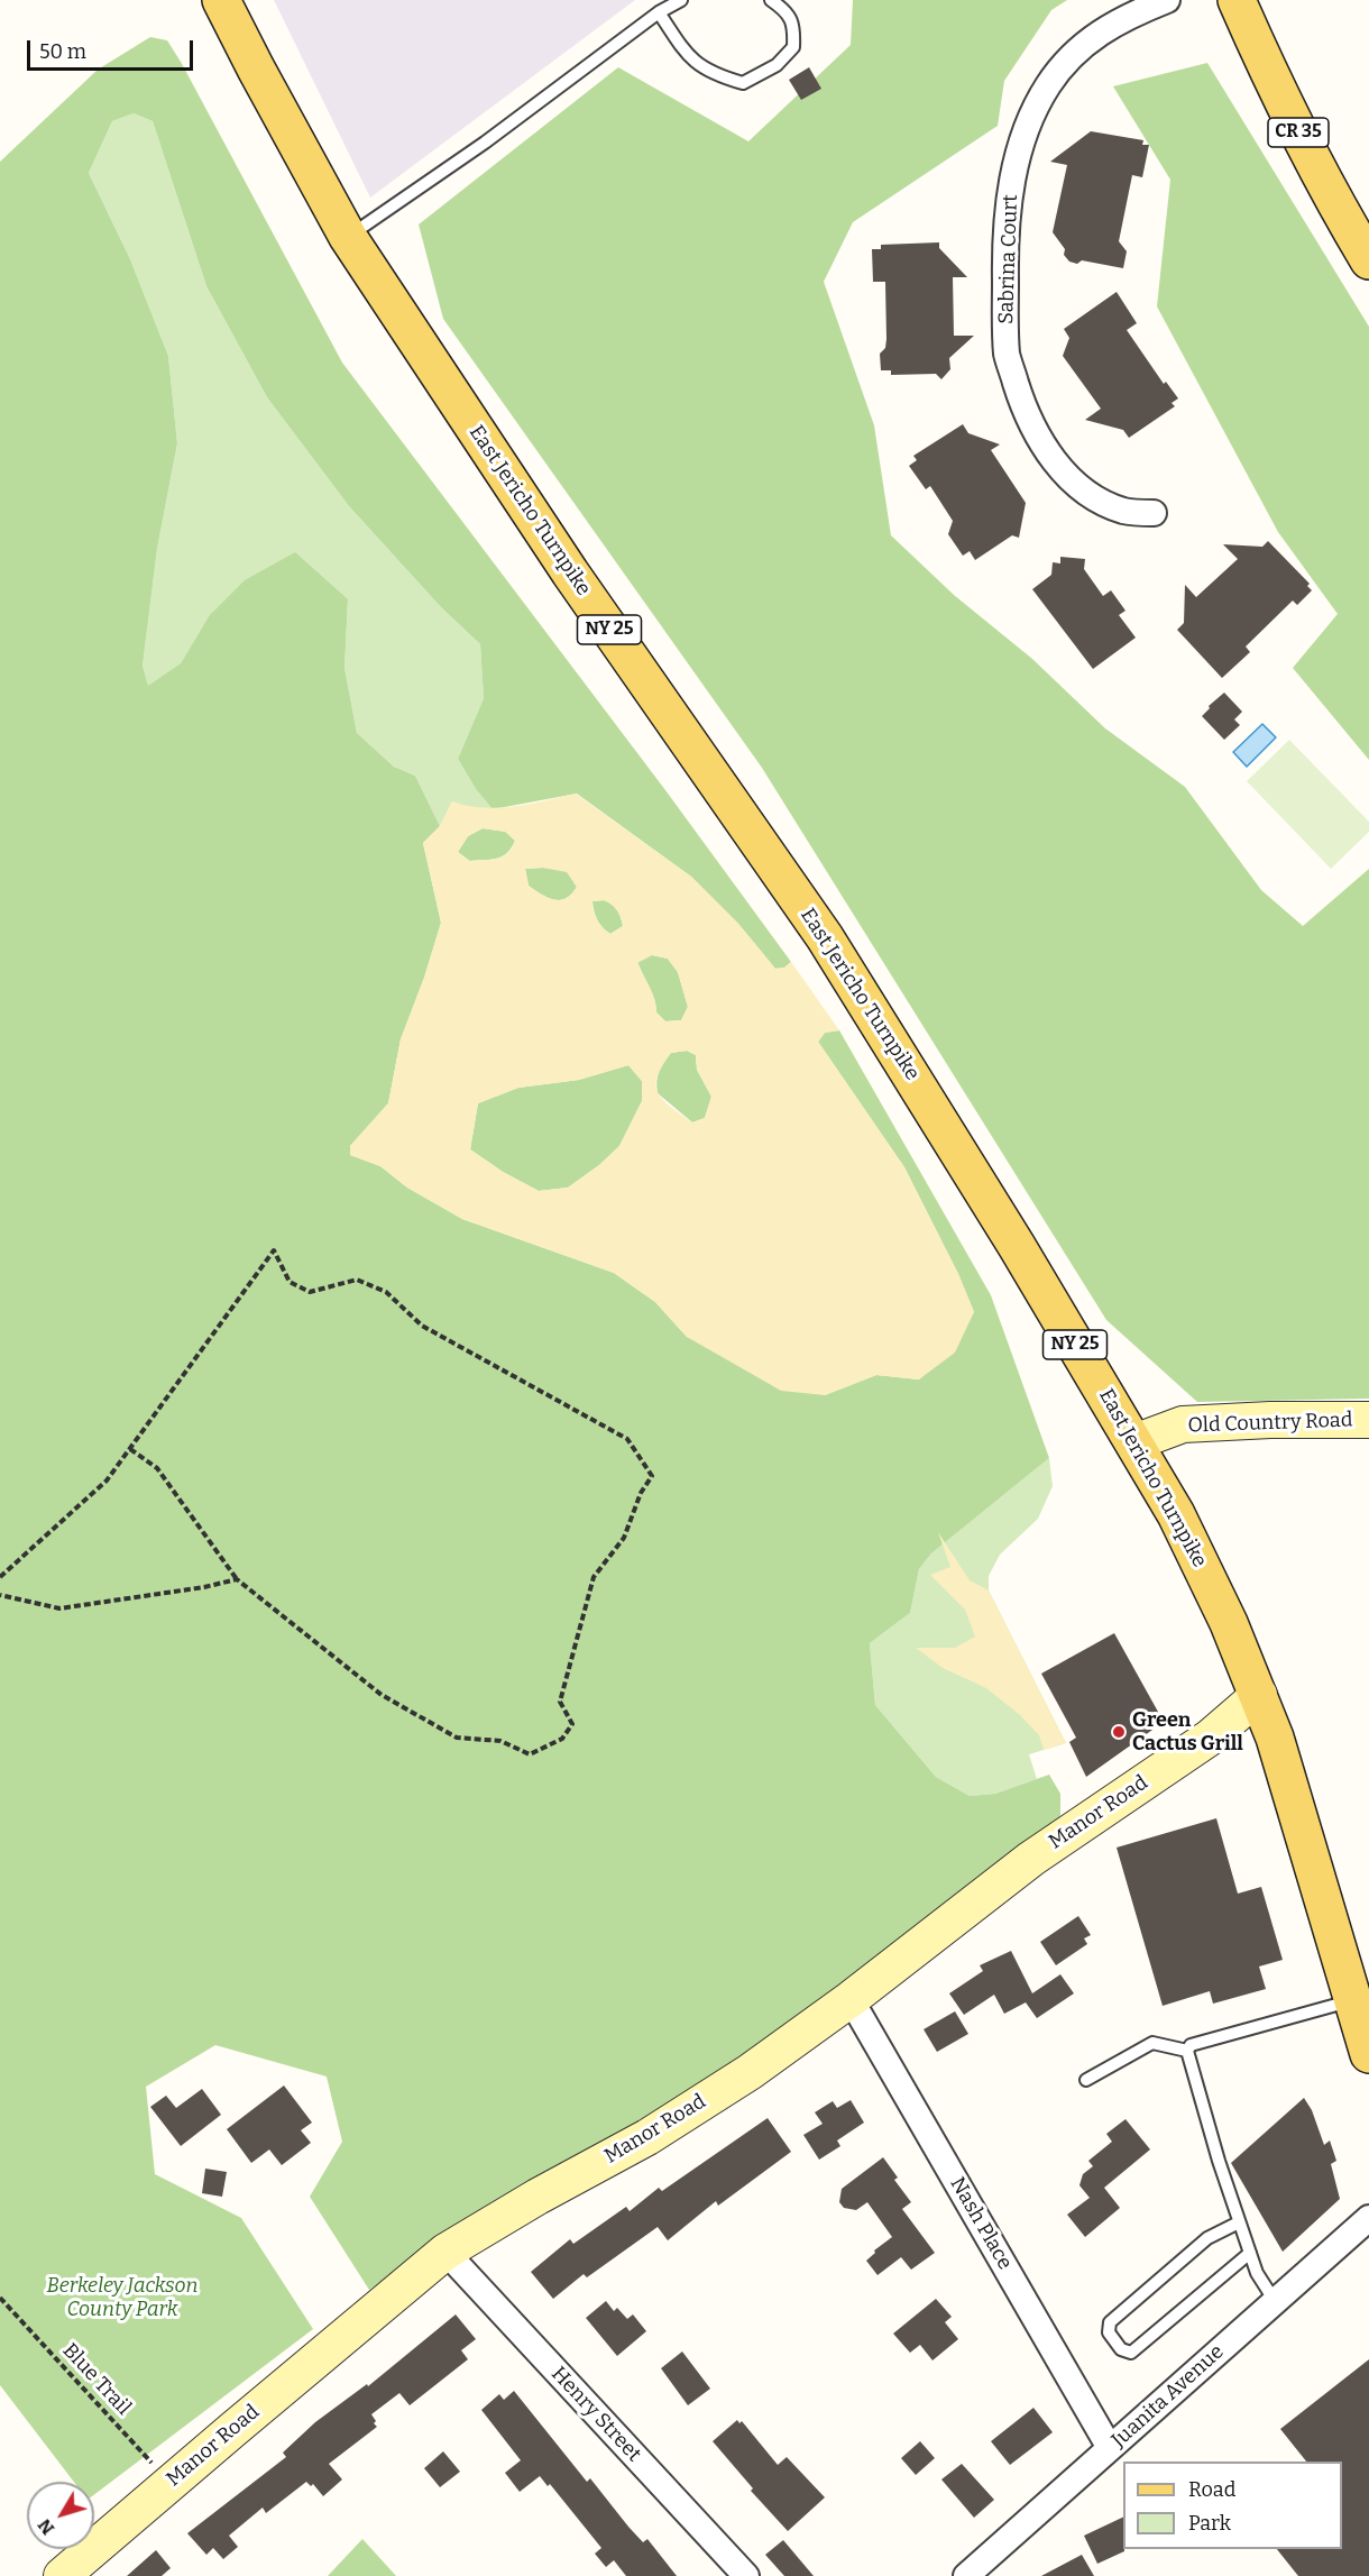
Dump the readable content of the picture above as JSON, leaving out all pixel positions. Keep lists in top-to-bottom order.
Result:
{
  "streets": {
    "main road": ["CR 35", "East Jericho Turnpike", "NY 25"],
    "street": [
      "Sabrina Court",
      "Old Country Road",
      "Manor Road",
      "Nash Place",
      "Juanita Avenue",
      "Henry Street"
    ],
    "path": ["Blue Trail"]
  },
  "crossings": [
    ["East Jericho Turnpike", "Old Country Road"],
    ["East Jericho Turnpike", "Manor Road"],
    ["Manor Road", "Nash Place"],
    ["Manor Road", "Blue Trail"],
    ["Manor Road", "Henry Street"],
    ["Nash Place", "Juanita Avenue"]
  ],
  "parks": ["Berkeley Jackson County Park"],
  "places": ["Green Cactus Grill"],
  "legend": ["Road", "Park"],
  "scale_bar": "50 m",
  "north": "bottom left"
}
